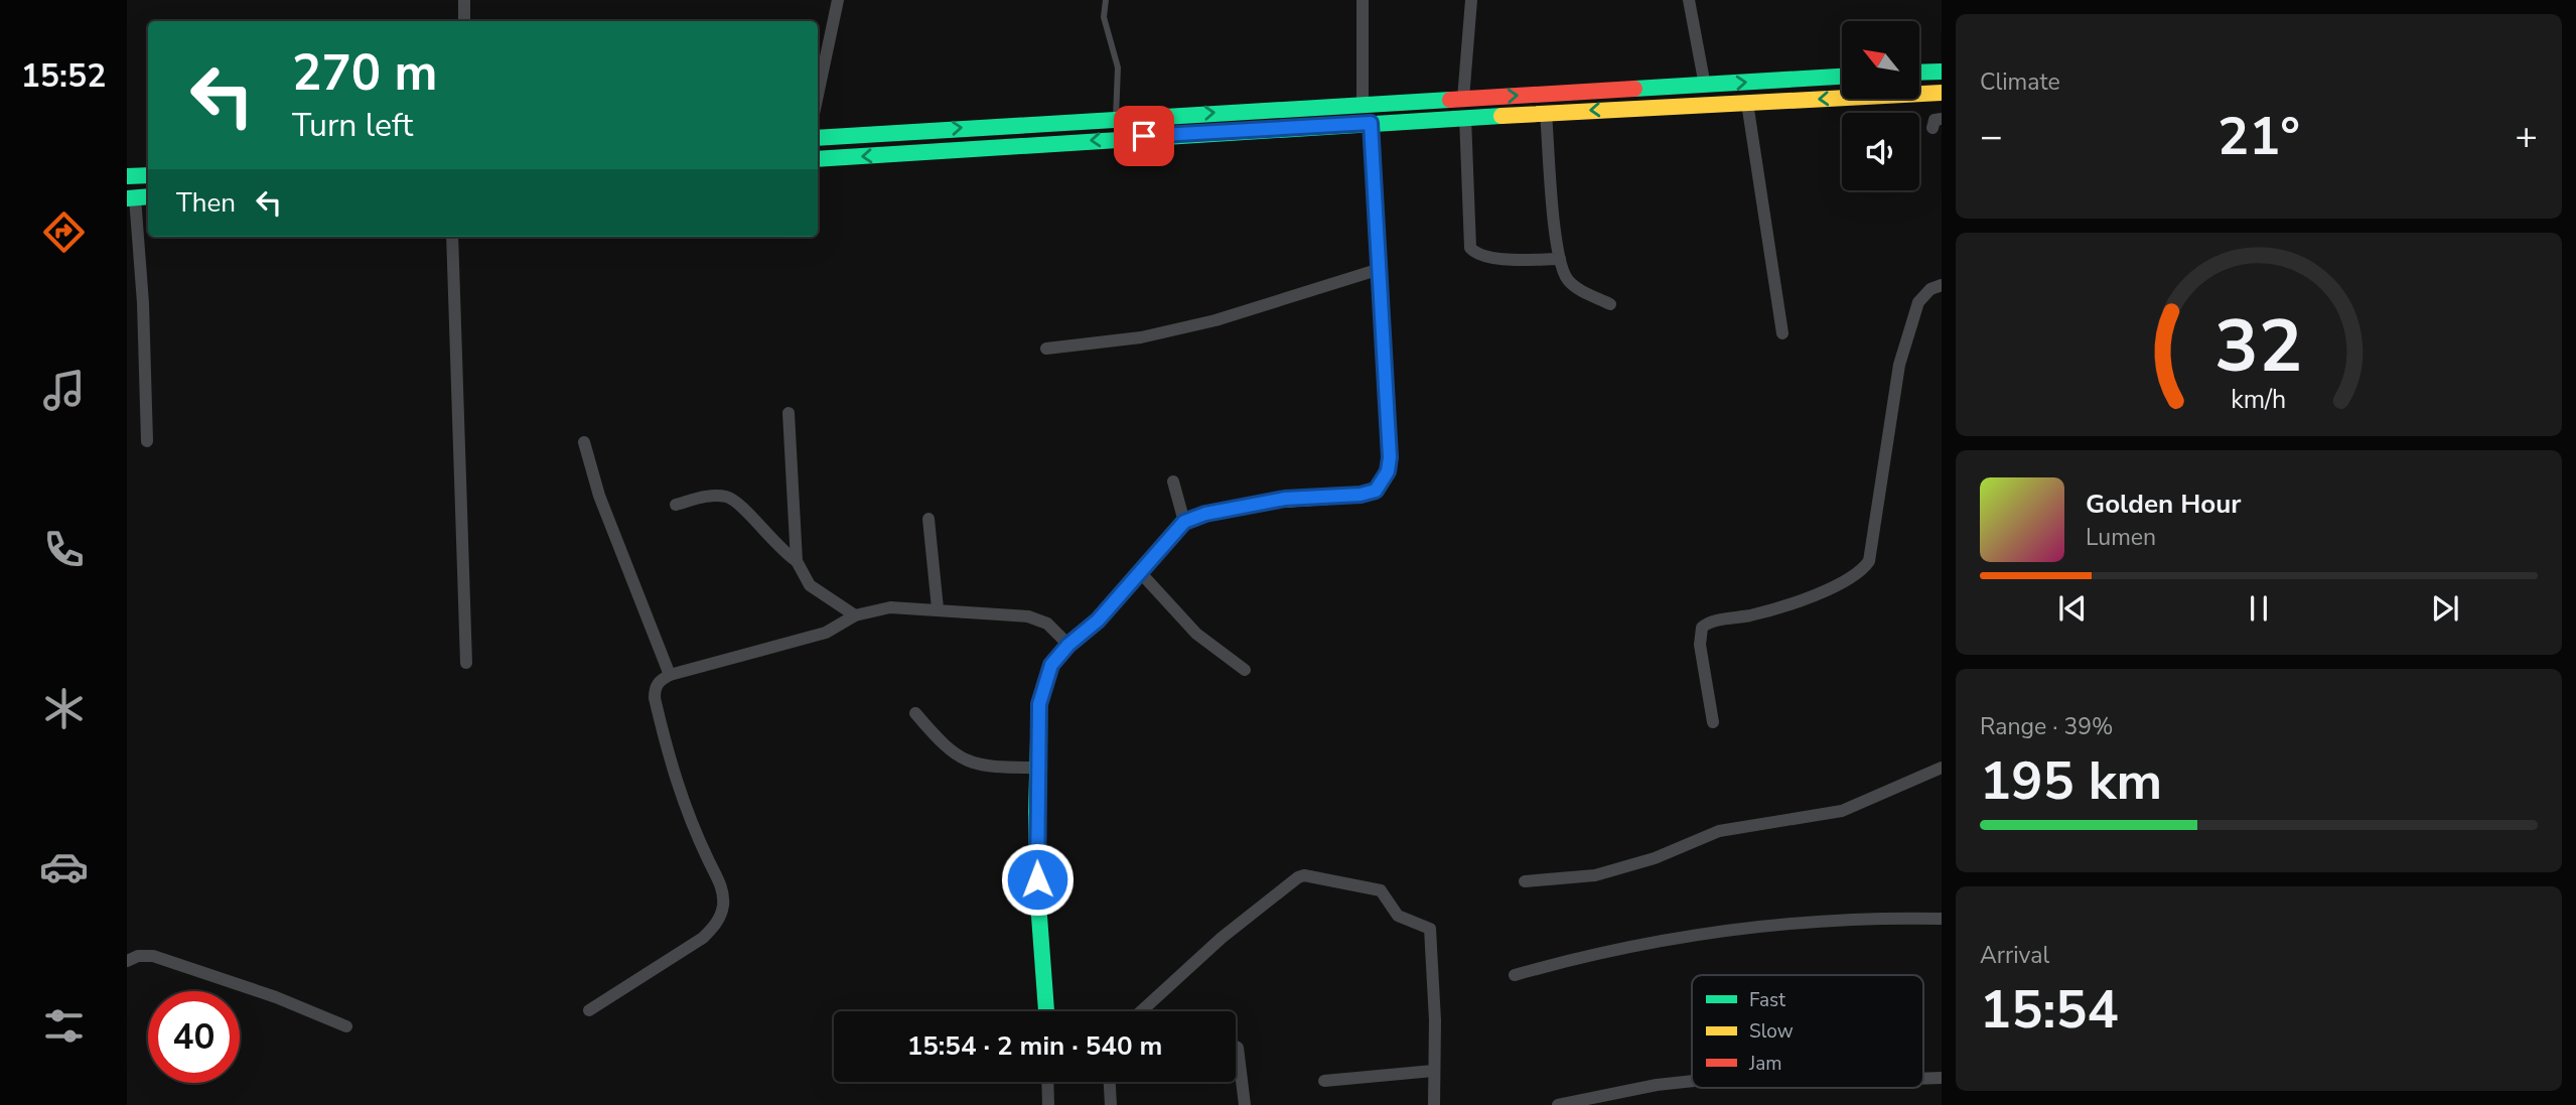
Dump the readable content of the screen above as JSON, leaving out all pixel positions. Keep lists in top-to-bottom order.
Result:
{
  "legend": ["Fast", "Slow", "Jam"],
  "north": "top left",
  "page": {
    "tabs": "15:52",
    "tile": [
      "Climate",
      ["Range · 39%", "195 km"],
      ["Arrival", "15:54"]
    ],
    "turn": ["270 m", "Turn left"],
    "heat": ["−", "21°", "+"],
    "then": "Then",
    "song": ["Golden Hour", "Lumen"],
    "limit": "40",
    "trip": "15:54 · 2 min · 540 m",
    "gauge": ["32", "km/h"]
  }
}
